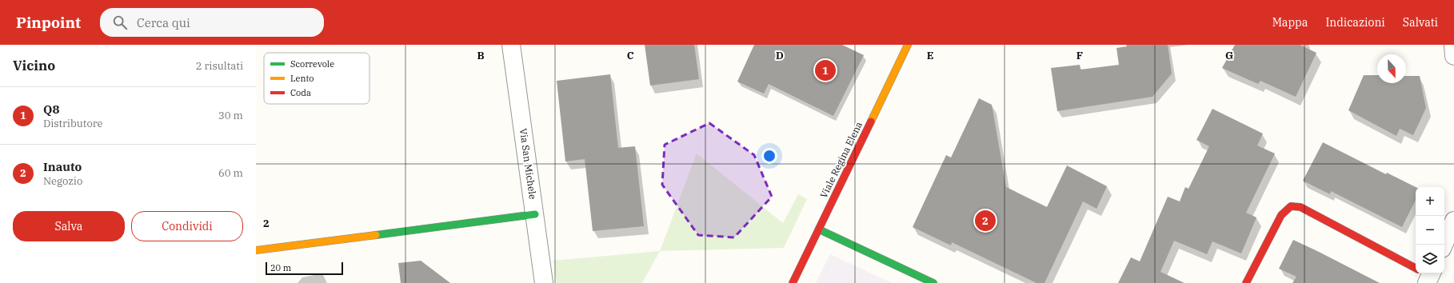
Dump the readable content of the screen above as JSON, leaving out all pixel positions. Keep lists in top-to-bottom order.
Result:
{
  "streets": {
    "street": ["Viale Regina Elena", "Via San Michele"]
  },
  "legend": ["Scorrevole", "Lento", "Coda"],
  "scale_bar": "20 m",
  "north": "bottom",
  "page": {
    "header": "Pinpoint",
    "search": "Cerca qui",
    "nav": ["Mappa", "Indicazioni", "Salvati"],
    "heading": ["Vicino", "2 risultati"],
    "pins": ["1", "2"],
    "list": [
      {
        "mark": "1",
        "name": "Q8",
        "note": "Distributore",
        "value": "30 m"
      },
      {
        "mark": "2",
        "name": "Inauto",
        "note": "Negozio",
        "value": "60 m"
      }
    ],
    "map_buttons": ["+", "−"],
    "buttons": ["Salva", "Condividi"],
    "scale": "20 m"
  },
  "grid": {
    "columns": [
      "B",
      "C",
      "D",
      "E",
      "F",
      "G"
    ],
    "rows": ["2"]
  }
}
